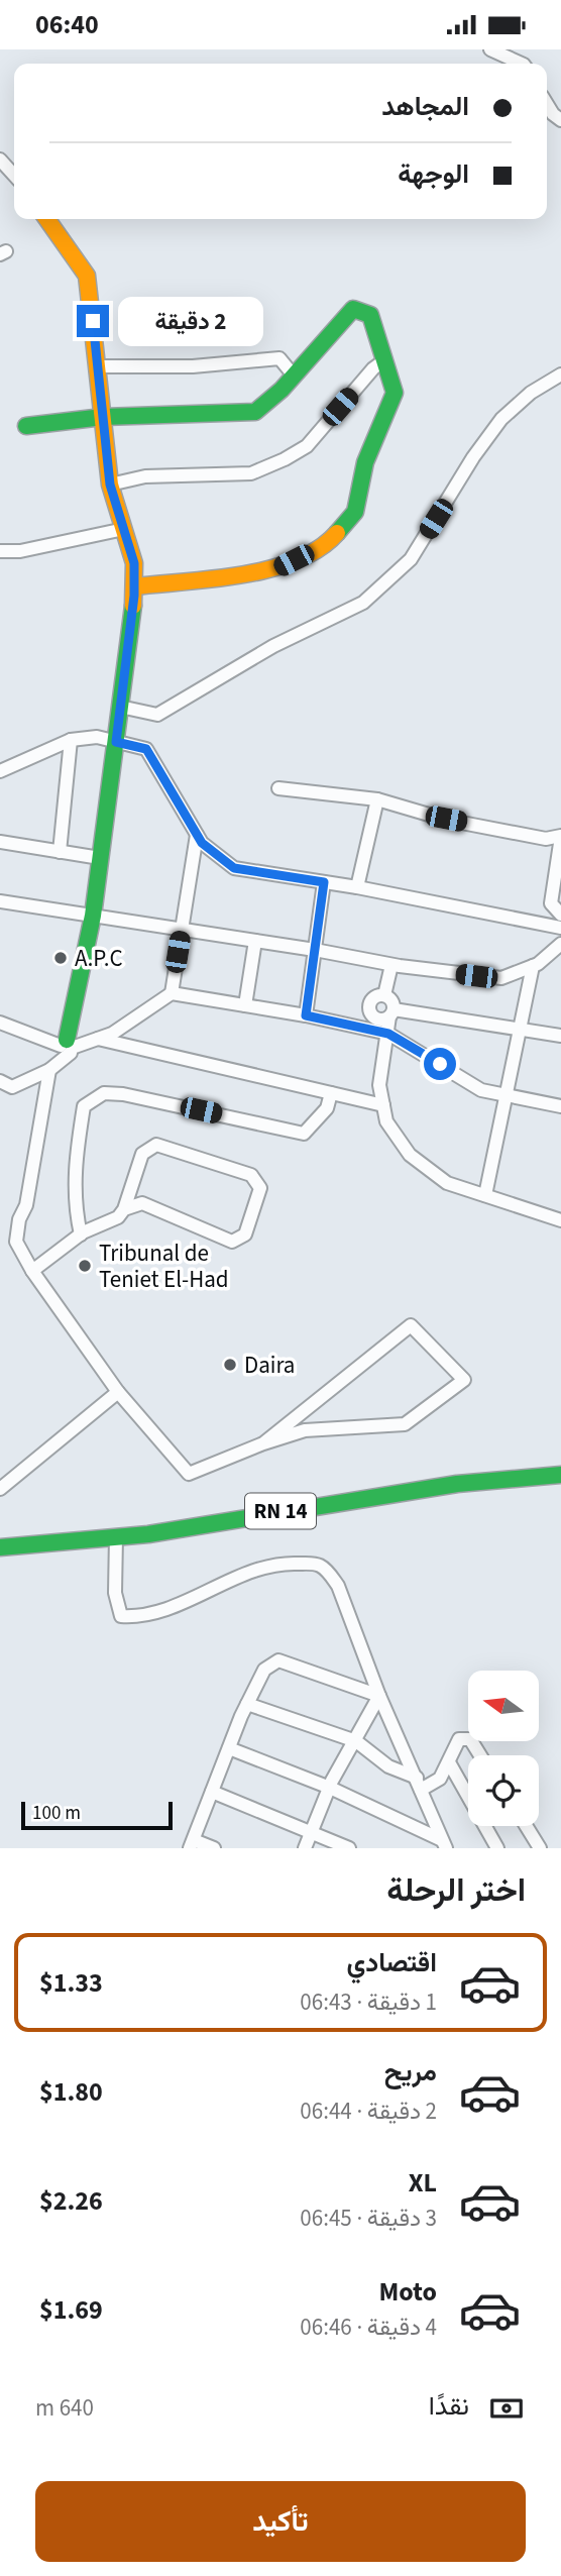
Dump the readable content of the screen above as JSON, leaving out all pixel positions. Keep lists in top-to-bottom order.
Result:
{
  "streets": {
    "street": ["RN 14"]
  },
  "places": ["A.P.C", "Tribunal de Teniet El-Had", "Daira"],
  "scale_bar": "100 m",
  "north": "left",
  "page": {
    "status": "06:40",
    "banner": ["المجاهد", "الوجهة"],
    "bubble": "2 دقيقة",
    "scale": "100 m",
    "heading": "اختر الرحلة",
    "list": [
      {
        "name": "اقتصادي",
        "note": "1 دقيقة · 06:43",
        "value": "$1.33"
      },
      {
        "name": "مريح",
        "note": "2 دقيقة · 06:44",
        "value": "$1.80"
      },
      {
        "name": "XL",
        "note": "3 دقيقة · 06:45",
        "value": "$2.26"
      },
      {
        "name": "Moto",
        "note": "4 دقيقة · 06:46",
        "value": "$1.69"
      }
    ],
    "pay": ["نقدًا", "640 m"],
    "buttons": "تأكيد"
  }
}
